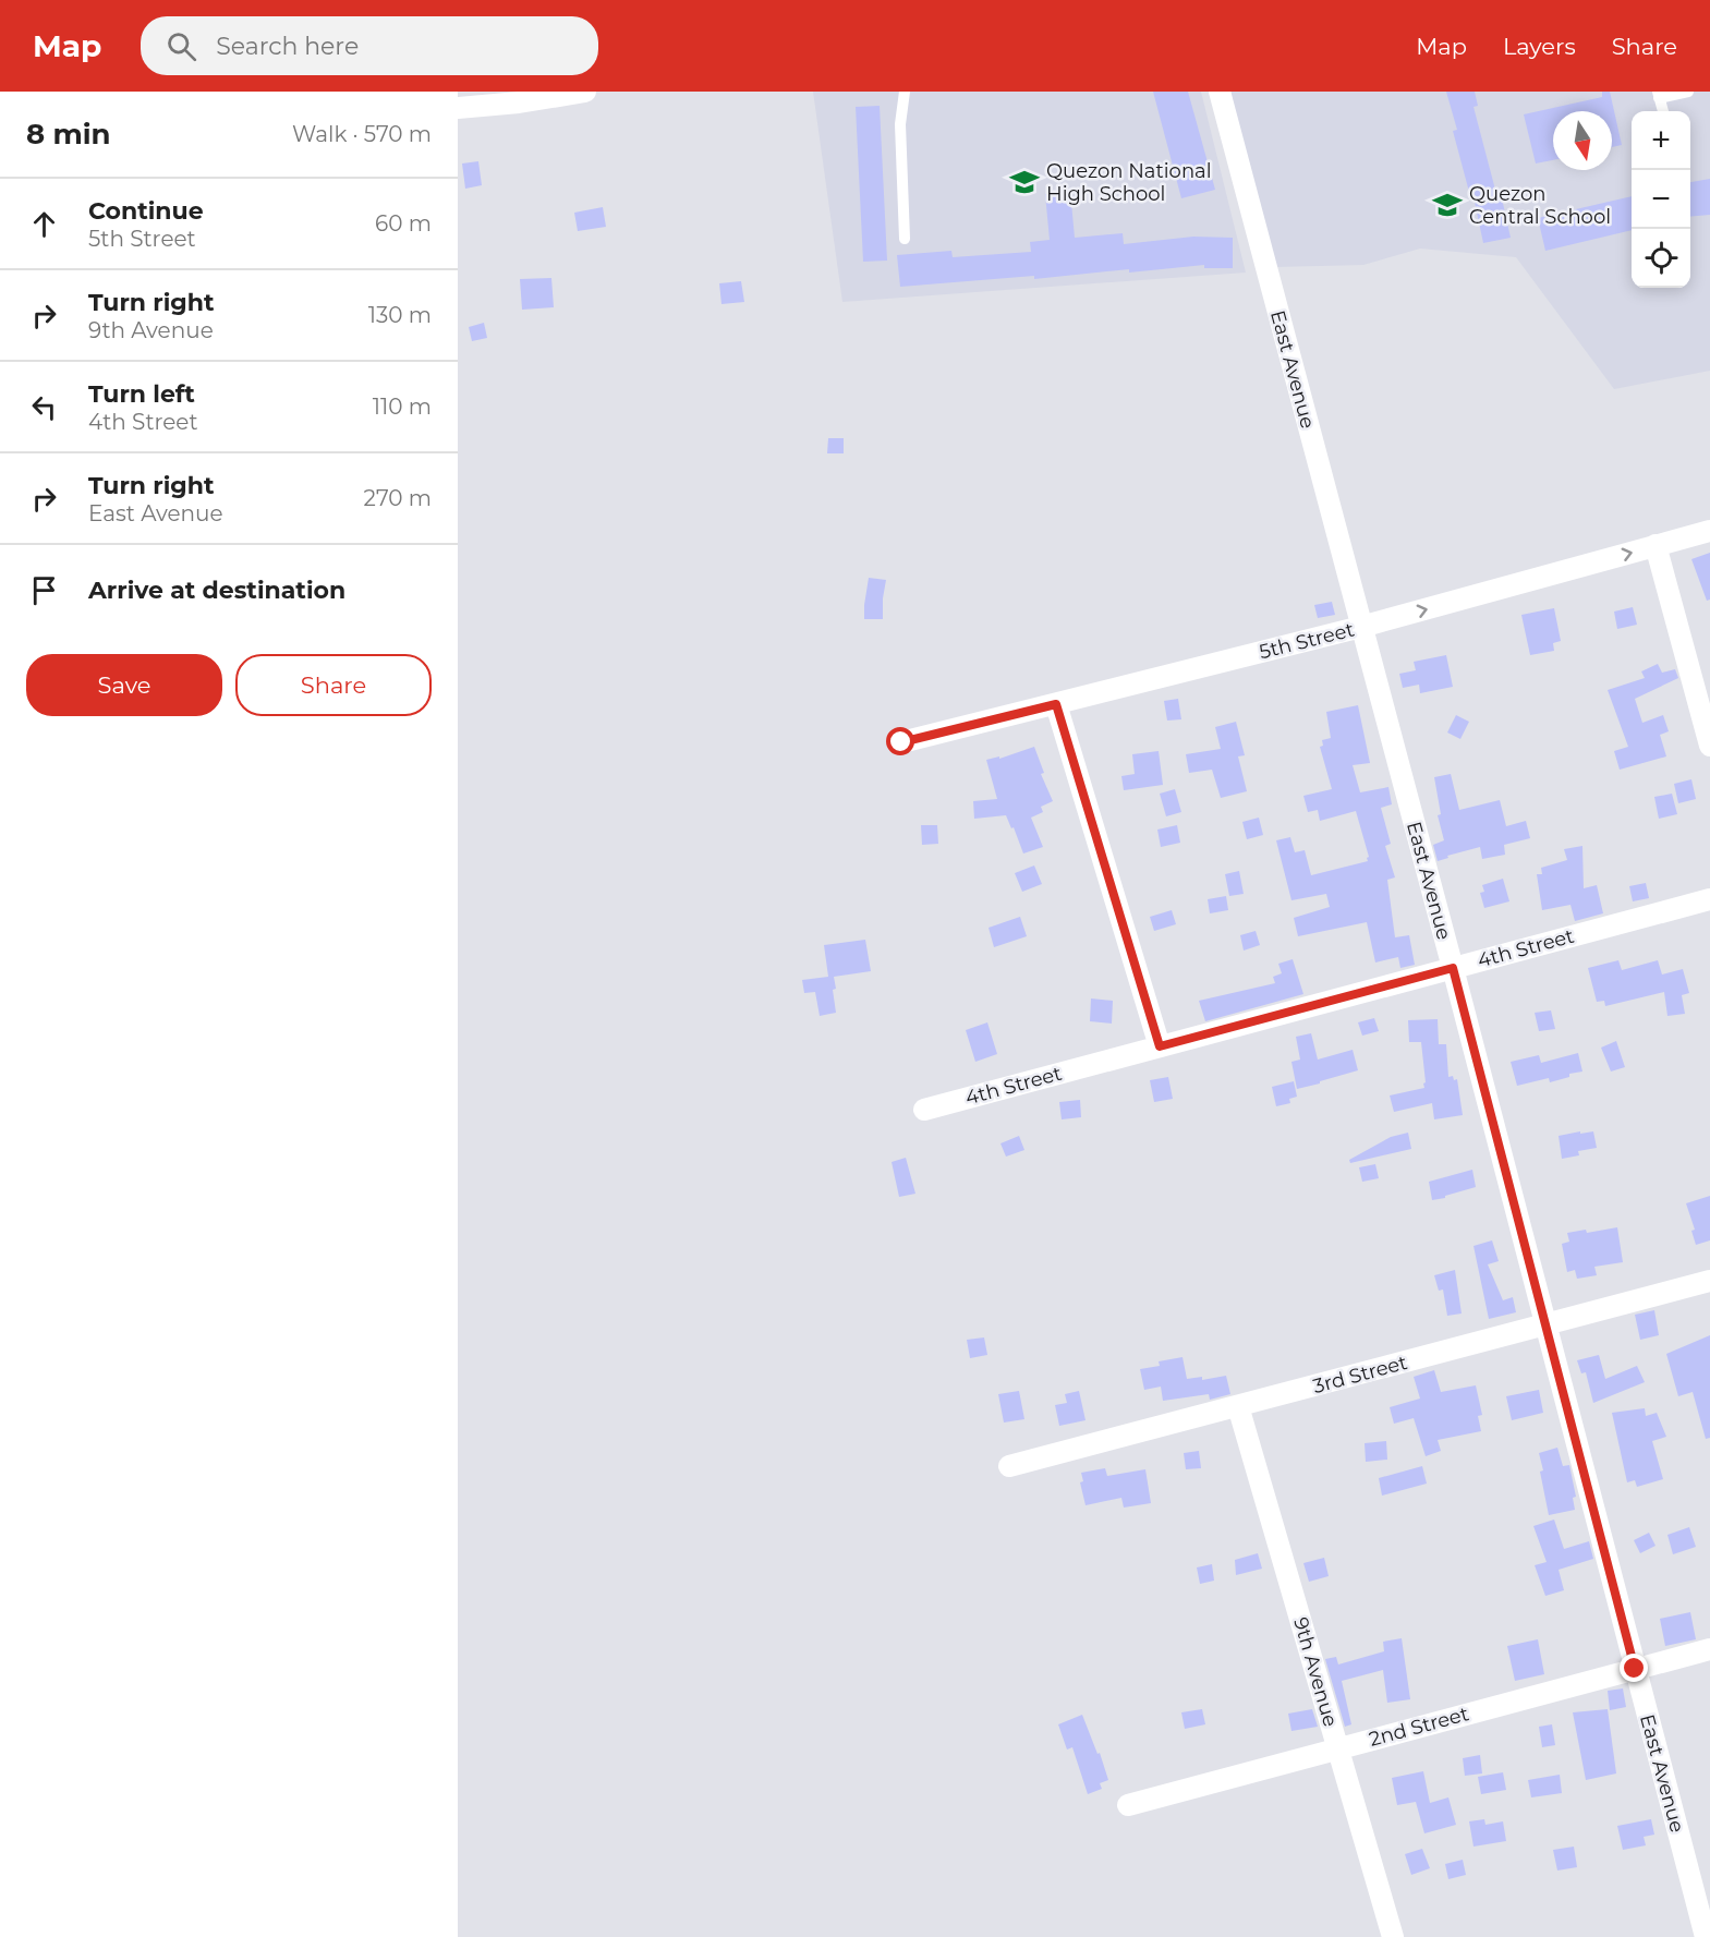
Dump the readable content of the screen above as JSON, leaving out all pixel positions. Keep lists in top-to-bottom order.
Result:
{
  "streets": {
    "street": [
      "East Avenue",
      "5th Street",
      "4th Street",
      "3rd Street",
      "9th Avenue",
      "2nd Street"
    ]
  },
  "crossings": [
    ["East Avenue", "5th Street"],
    ["East Avenue", "4th Street"],
    ["East Avenue", "3rd Street"],
    ["East Avenue", "2nd Street"],
    ["3rd Street", "9th Avenue"],
    ["9th Avenue", "2nd Street"]
  ],
  "one_way": ["5th Street"],
  "places": {
    "school or university": ["Quezon National High School", "Quezon Central School"]
  },
  "north": "bottom",
  "page": {
    "header": "Map",
    "search": "Search here",
    "nav": ["Map", "Layers", "Share"],
    "heading": ["8 min", "Walk · 570 m"],
    "map_buttons": ["+", "−"],
    "list": [
      ["Continue", "5th Street", "60 m"],
      ["Turn right", "9th Avenue", "130 m"],
      ["Turn left", "4th Street", "110 m"],
      ["Turn right", "East Avenue", "270 m"],
      "Arrive at destination"
    ],
    "buttons": ["Save", "Share"]
  }
}
